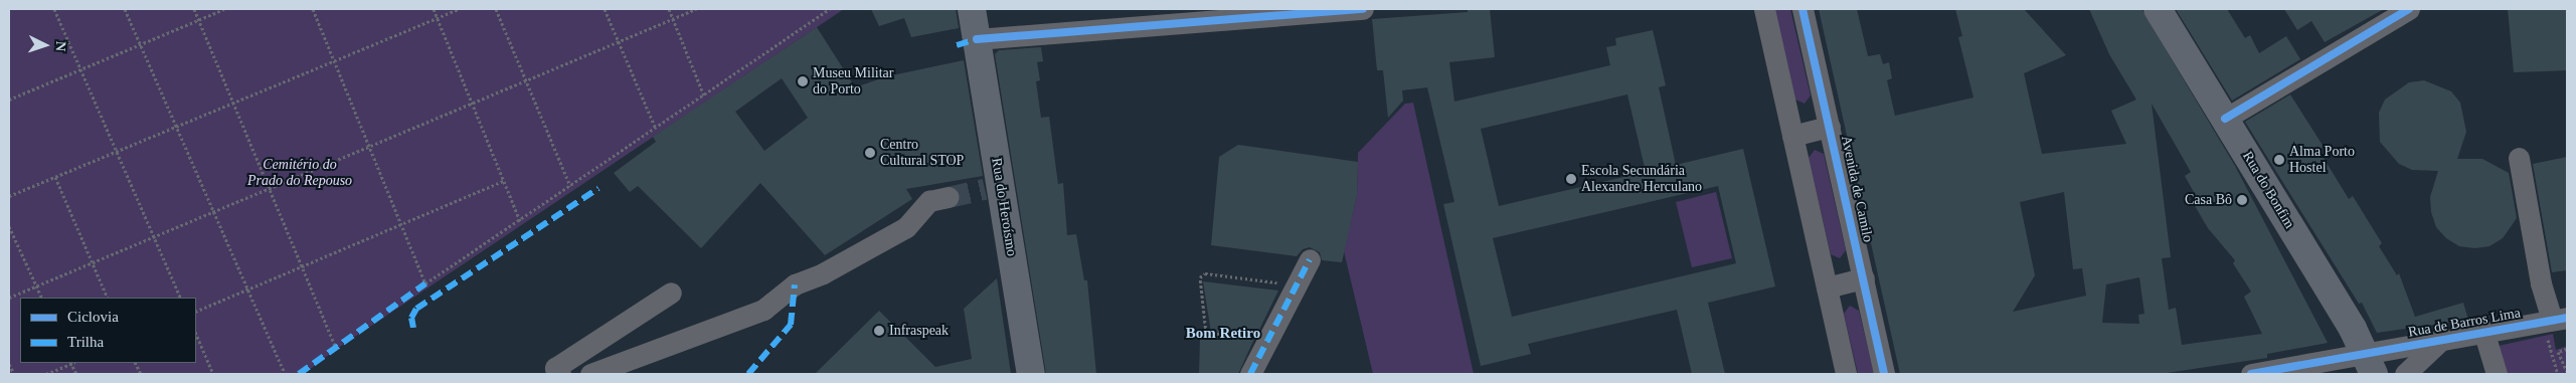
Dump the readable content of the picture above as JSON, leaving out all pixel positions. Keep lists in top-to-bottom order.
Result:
{
  "streets": {
    "main road": ["Rua do Bonfim", "Rua do Heroísmo"],
    "street": ["Avenida de Camilo", "Rua de Barros Lima"]
  },
  "crossings": [
    ["Rua do Bonfim", "Rua de Barros Lima"]
  ],
  "districts": ["Bom Retiro"],
  "parks": ["Cemitério do Prado do Repouso"],
  "places": [
    "Museu Militar do Porto",
    "Centro Cultural STOP",
    "Alma Porto Hostel",
    "Escola Secundária Alexandre Herculano",
    "Casa Bô",
    "Infraspeak"
  ],
  "legend": ["Ciclovia", "Trilha"],
  "north": "right"
}
